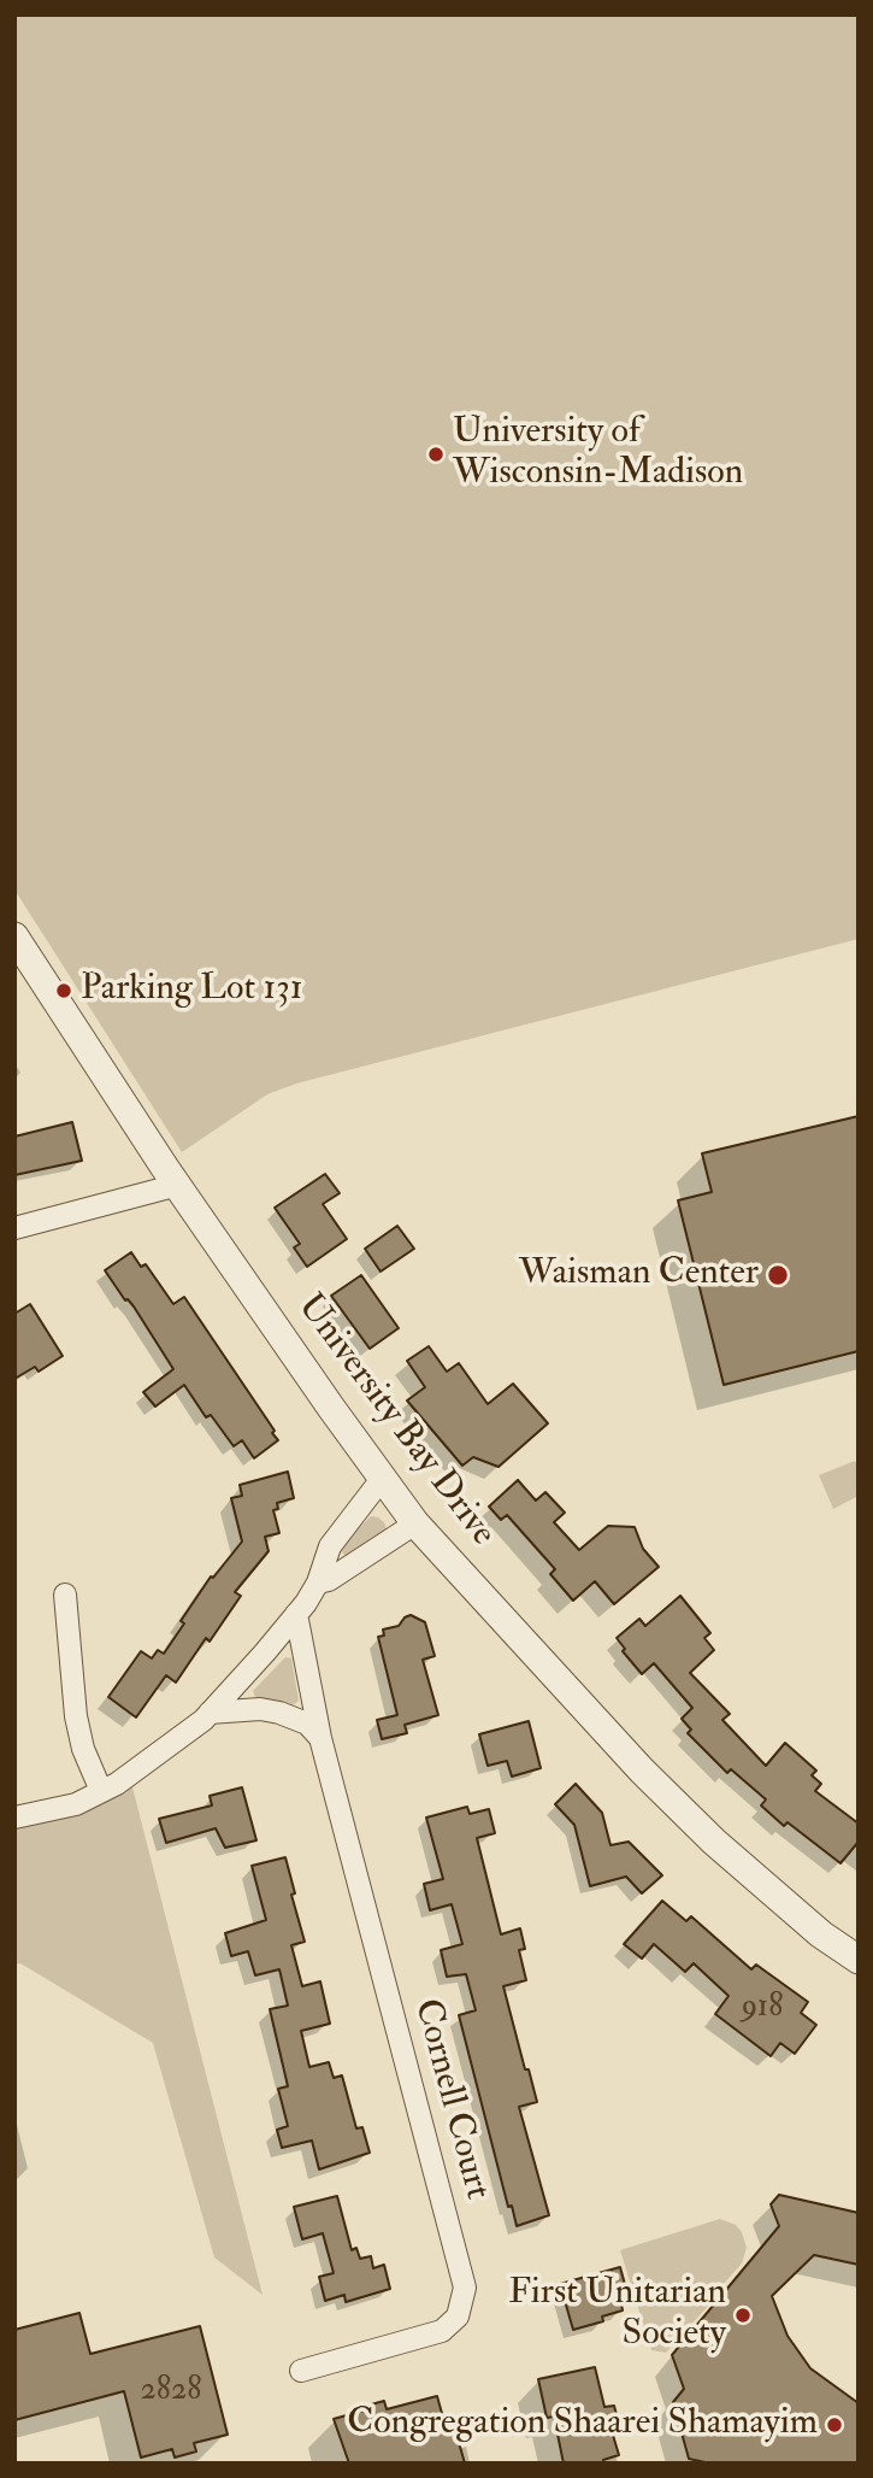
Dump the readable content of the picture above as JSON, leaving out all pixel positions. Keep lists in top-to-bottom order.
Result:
{
  "streets": {
    "street": ["University Bay Drive", "Cornell Court"]
  },
  "places": [
    "University of Wisconsin-Madison",
    "Parking Lot 131",
    "Waisman Center",
    "First Unitarian Society",
    "Congregation Shaarei Shamayim"
  ],
  "house_numbers": ["918", "2828"]
}
